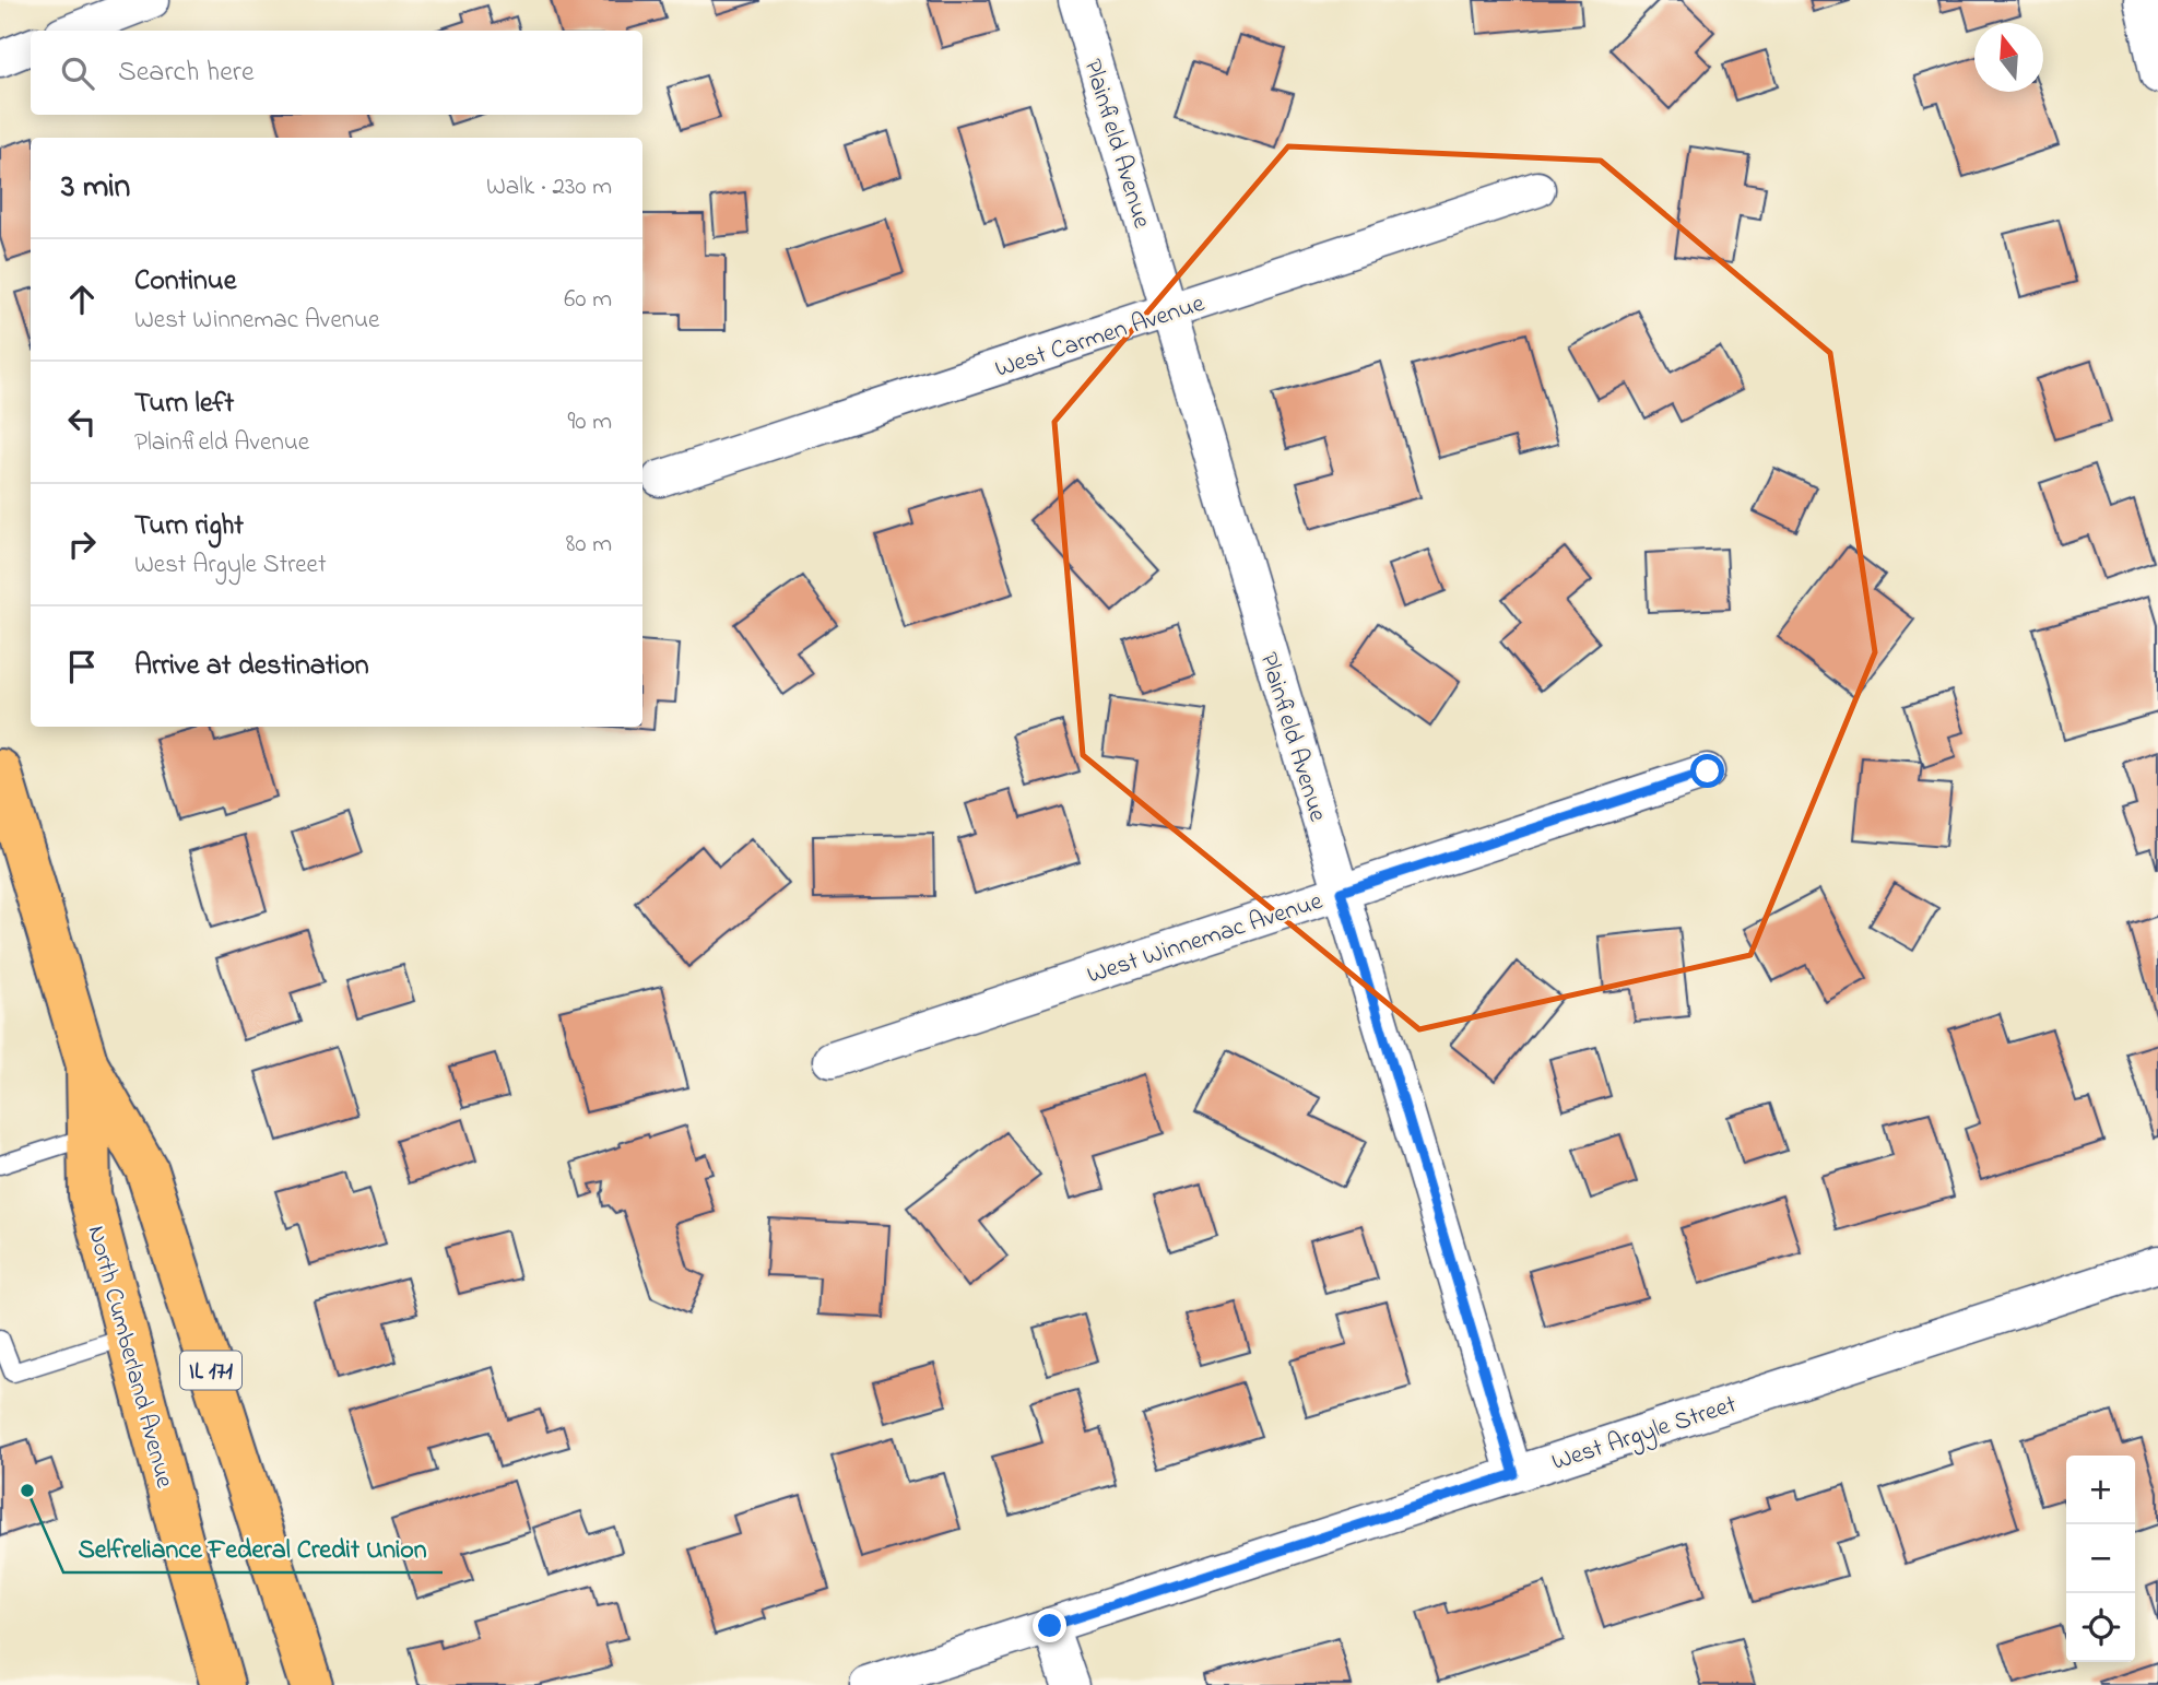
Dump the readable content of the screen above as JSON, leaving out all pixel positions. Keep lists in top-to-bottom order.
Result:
{
  "streets": {
    "main road": ["North Cumberland Avenue", "IL 171"],
    "street": [
      "Plainfield Avenue",
      "West Carmen Avenue",
      "West Winnemac Avenue",
      "West Argyle Street"
    ]
  },
  "crossings": [
    ["Plainfield Avenue", "West Carmen Avenue"],
    ["Plainfield Avenue", "West Winnemac Avenue"],
    ["Plainfield Avenue", "West Argyle Street"]
  ],
  "places": ["Selfreliance Federal Credit Union"],
  "north": "top",
  "page": {
    "search": "Search here",
    "heading": ["3 min", "Walk · 230 m"],
    "list": [
      ["Continue", "West Winnemac Avenue", "60 m"],
      ["Turn left", "Plainfield Avenue", "90 m"],
      ["Turn right", "West Argyle Street", "80 m"],
      "Arrive at destination"
    ],
    "map_buttons": ["+", "−"]
  }
}
